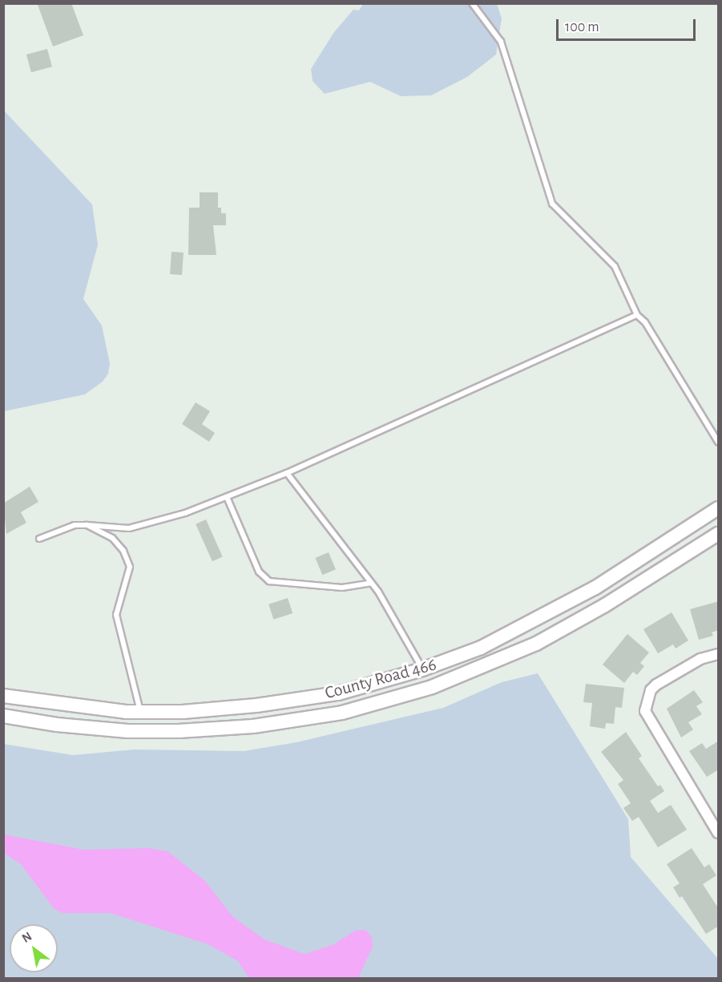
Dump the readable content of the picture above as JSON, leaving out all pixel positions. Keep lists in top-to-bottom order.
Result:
{
  "streets": {
    "main road": ["County Road 466"]
  },
  "scale_bar": "100 m",
  "north": "top left"
}
